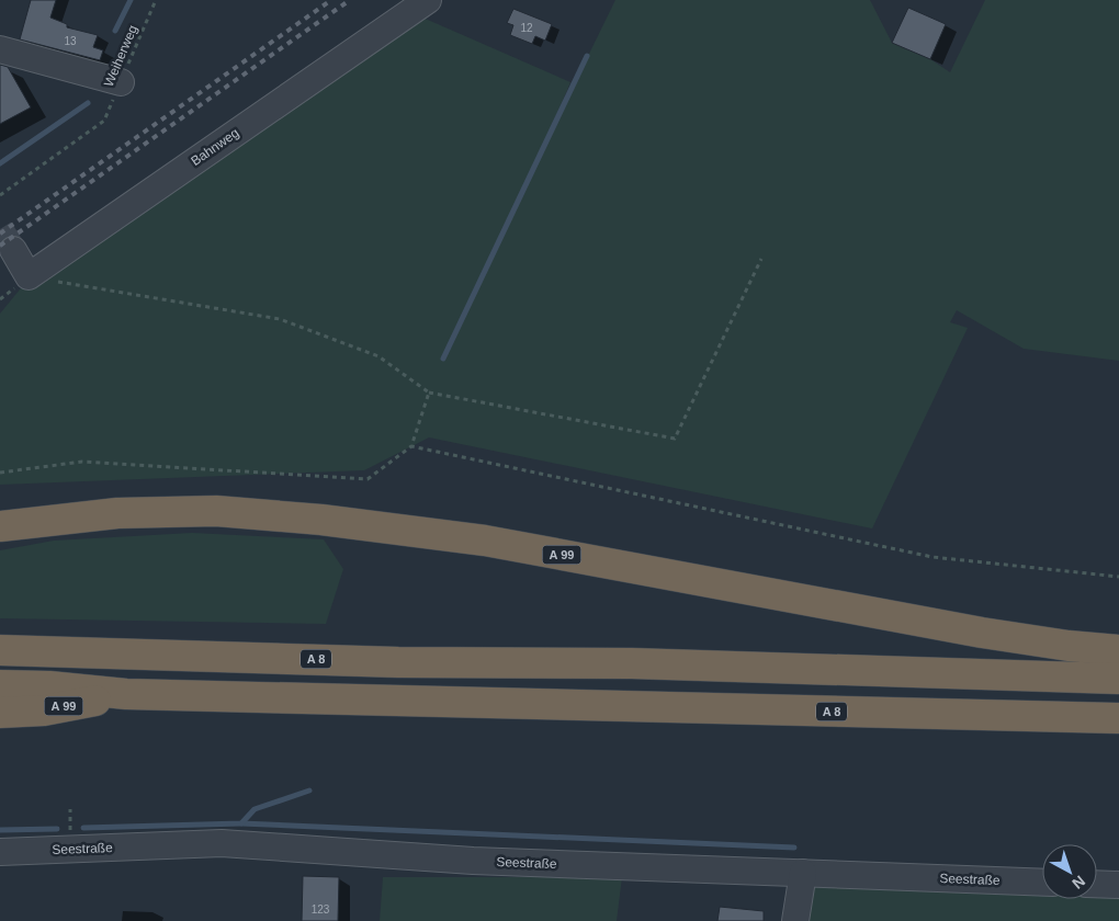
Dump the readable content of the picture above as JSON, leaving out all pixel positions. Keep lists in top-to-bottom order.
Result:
{
  "streets": {
    "highway": ["A 99", "A 8"],
    "street": ["Bahnweg", "Seestraße"],
    "path": ["Weiherweg"]
  },
  "crossings": [
    ["A 99", "A 8"]
  ],
  "house_numbers": ["12", "13", "123"],
  "north": "bottom right"
}
